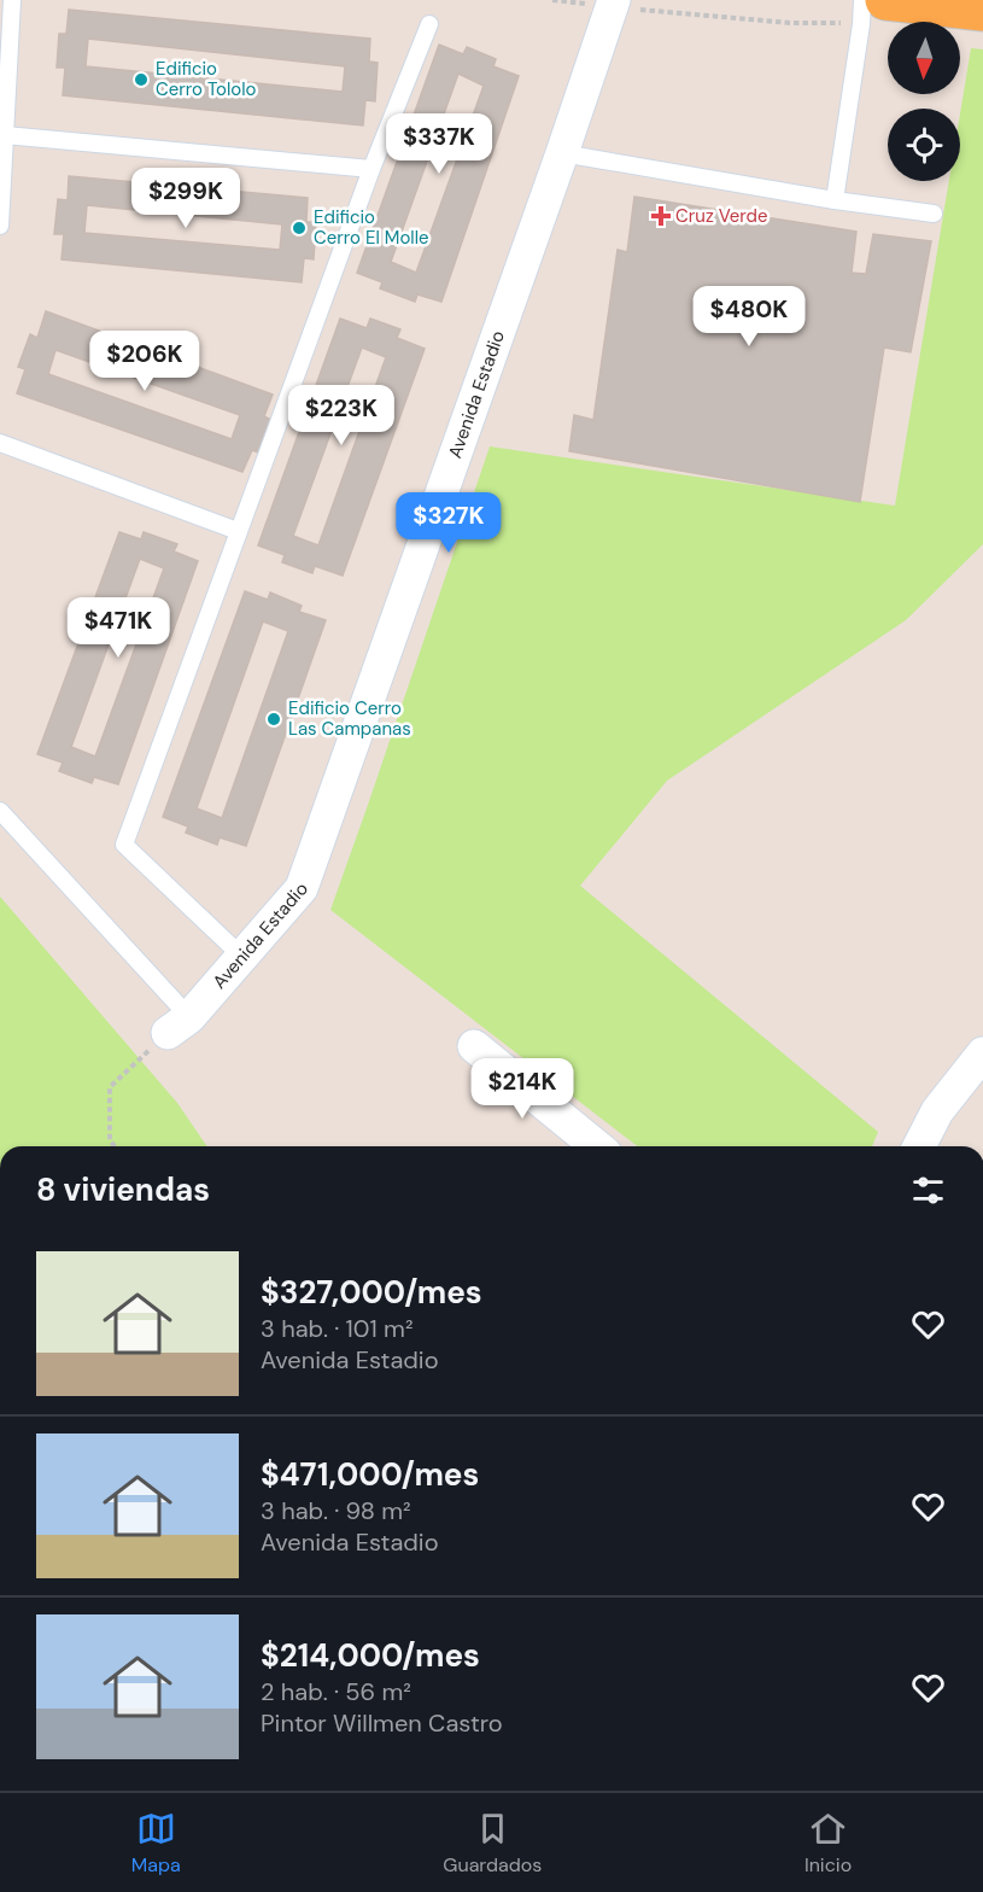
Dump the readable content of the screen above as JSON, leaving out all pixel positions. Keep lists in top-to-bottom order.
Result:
{
  "streets": {
    "street": ["Avenida Estadio"]
  },
  "places": {
    "other": ["Edificio Cerro Tololo", "Edificio Cerro El Molle", "Edificio Cerro Las Campanas"],
    "health": ["Cruz Verde"]
  },
  "north": "bottom",
  "page": {
    "price": [
      "$337K",
      "$299K",
      "$480K",
      "$206K",
      "$223K",
      "$327K",
      "$471K",
      "$214K"
    ],
    "heading": "8 viviendas",
    "list": [
      {
        "name": "$327,000/mes",
        "note": "3 hab. · 101 m² · Avenida Estadio"
      },
      {
        "name": "$471,000/mes",
        "note": "3 hab. · 98 m² · Avenida Estadio"
      },
      {
        "name": "$214,000/mes",
        "note": "2 hab. · 56 m² · Pintor Willmen Castro"
      }
    ],
    "tabs": ["Mapa", "Guardados", "Inicio"]
  }
}
